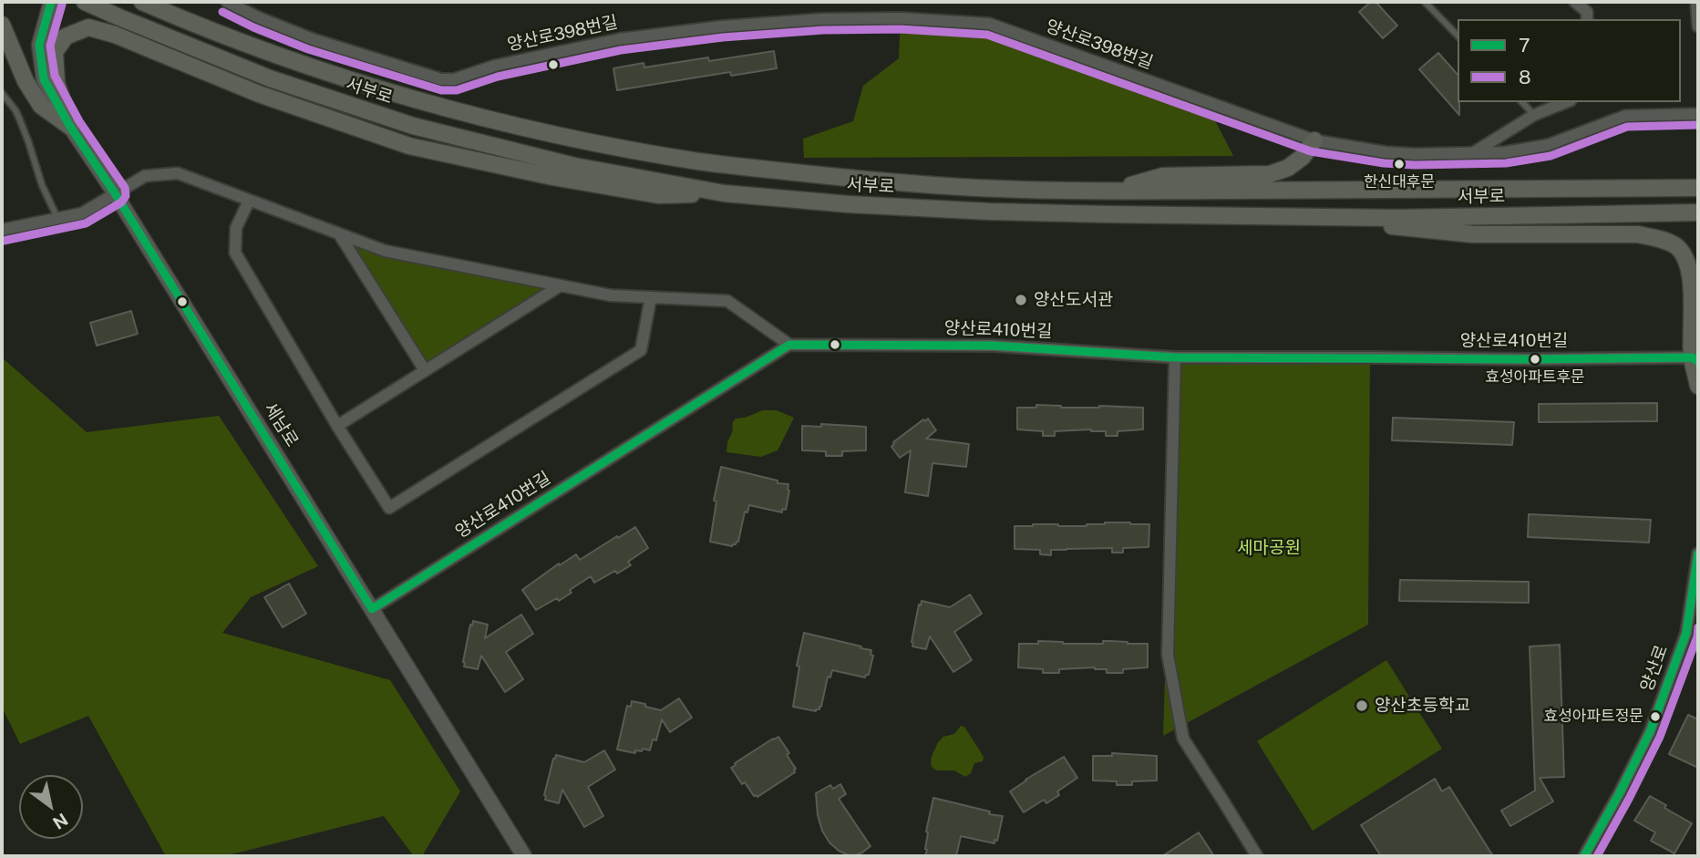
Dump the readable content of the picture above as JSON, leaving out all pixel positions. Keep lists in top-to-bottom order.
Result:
{
  "streets": {
    "main road": ["서부로"],
    "street": [
      "양산로398번길",
      "양산로410번길",
      "세남로",
      "양산로"
    ]
  },
  "crossings": [
    ["양산로410번길", "세남로"]
  ],
  "parks": ["세마공원"],
  "places": [
    "한신대후문",
    "양산도서관",
    "효성아파트후문",
    "양산초등학교",
    "효성아파트정문"
  ],
  "lines": ["transit line 7", "transit line 8"],
  "legend": ["7", "8"],
  "north": "bottom right"
}
